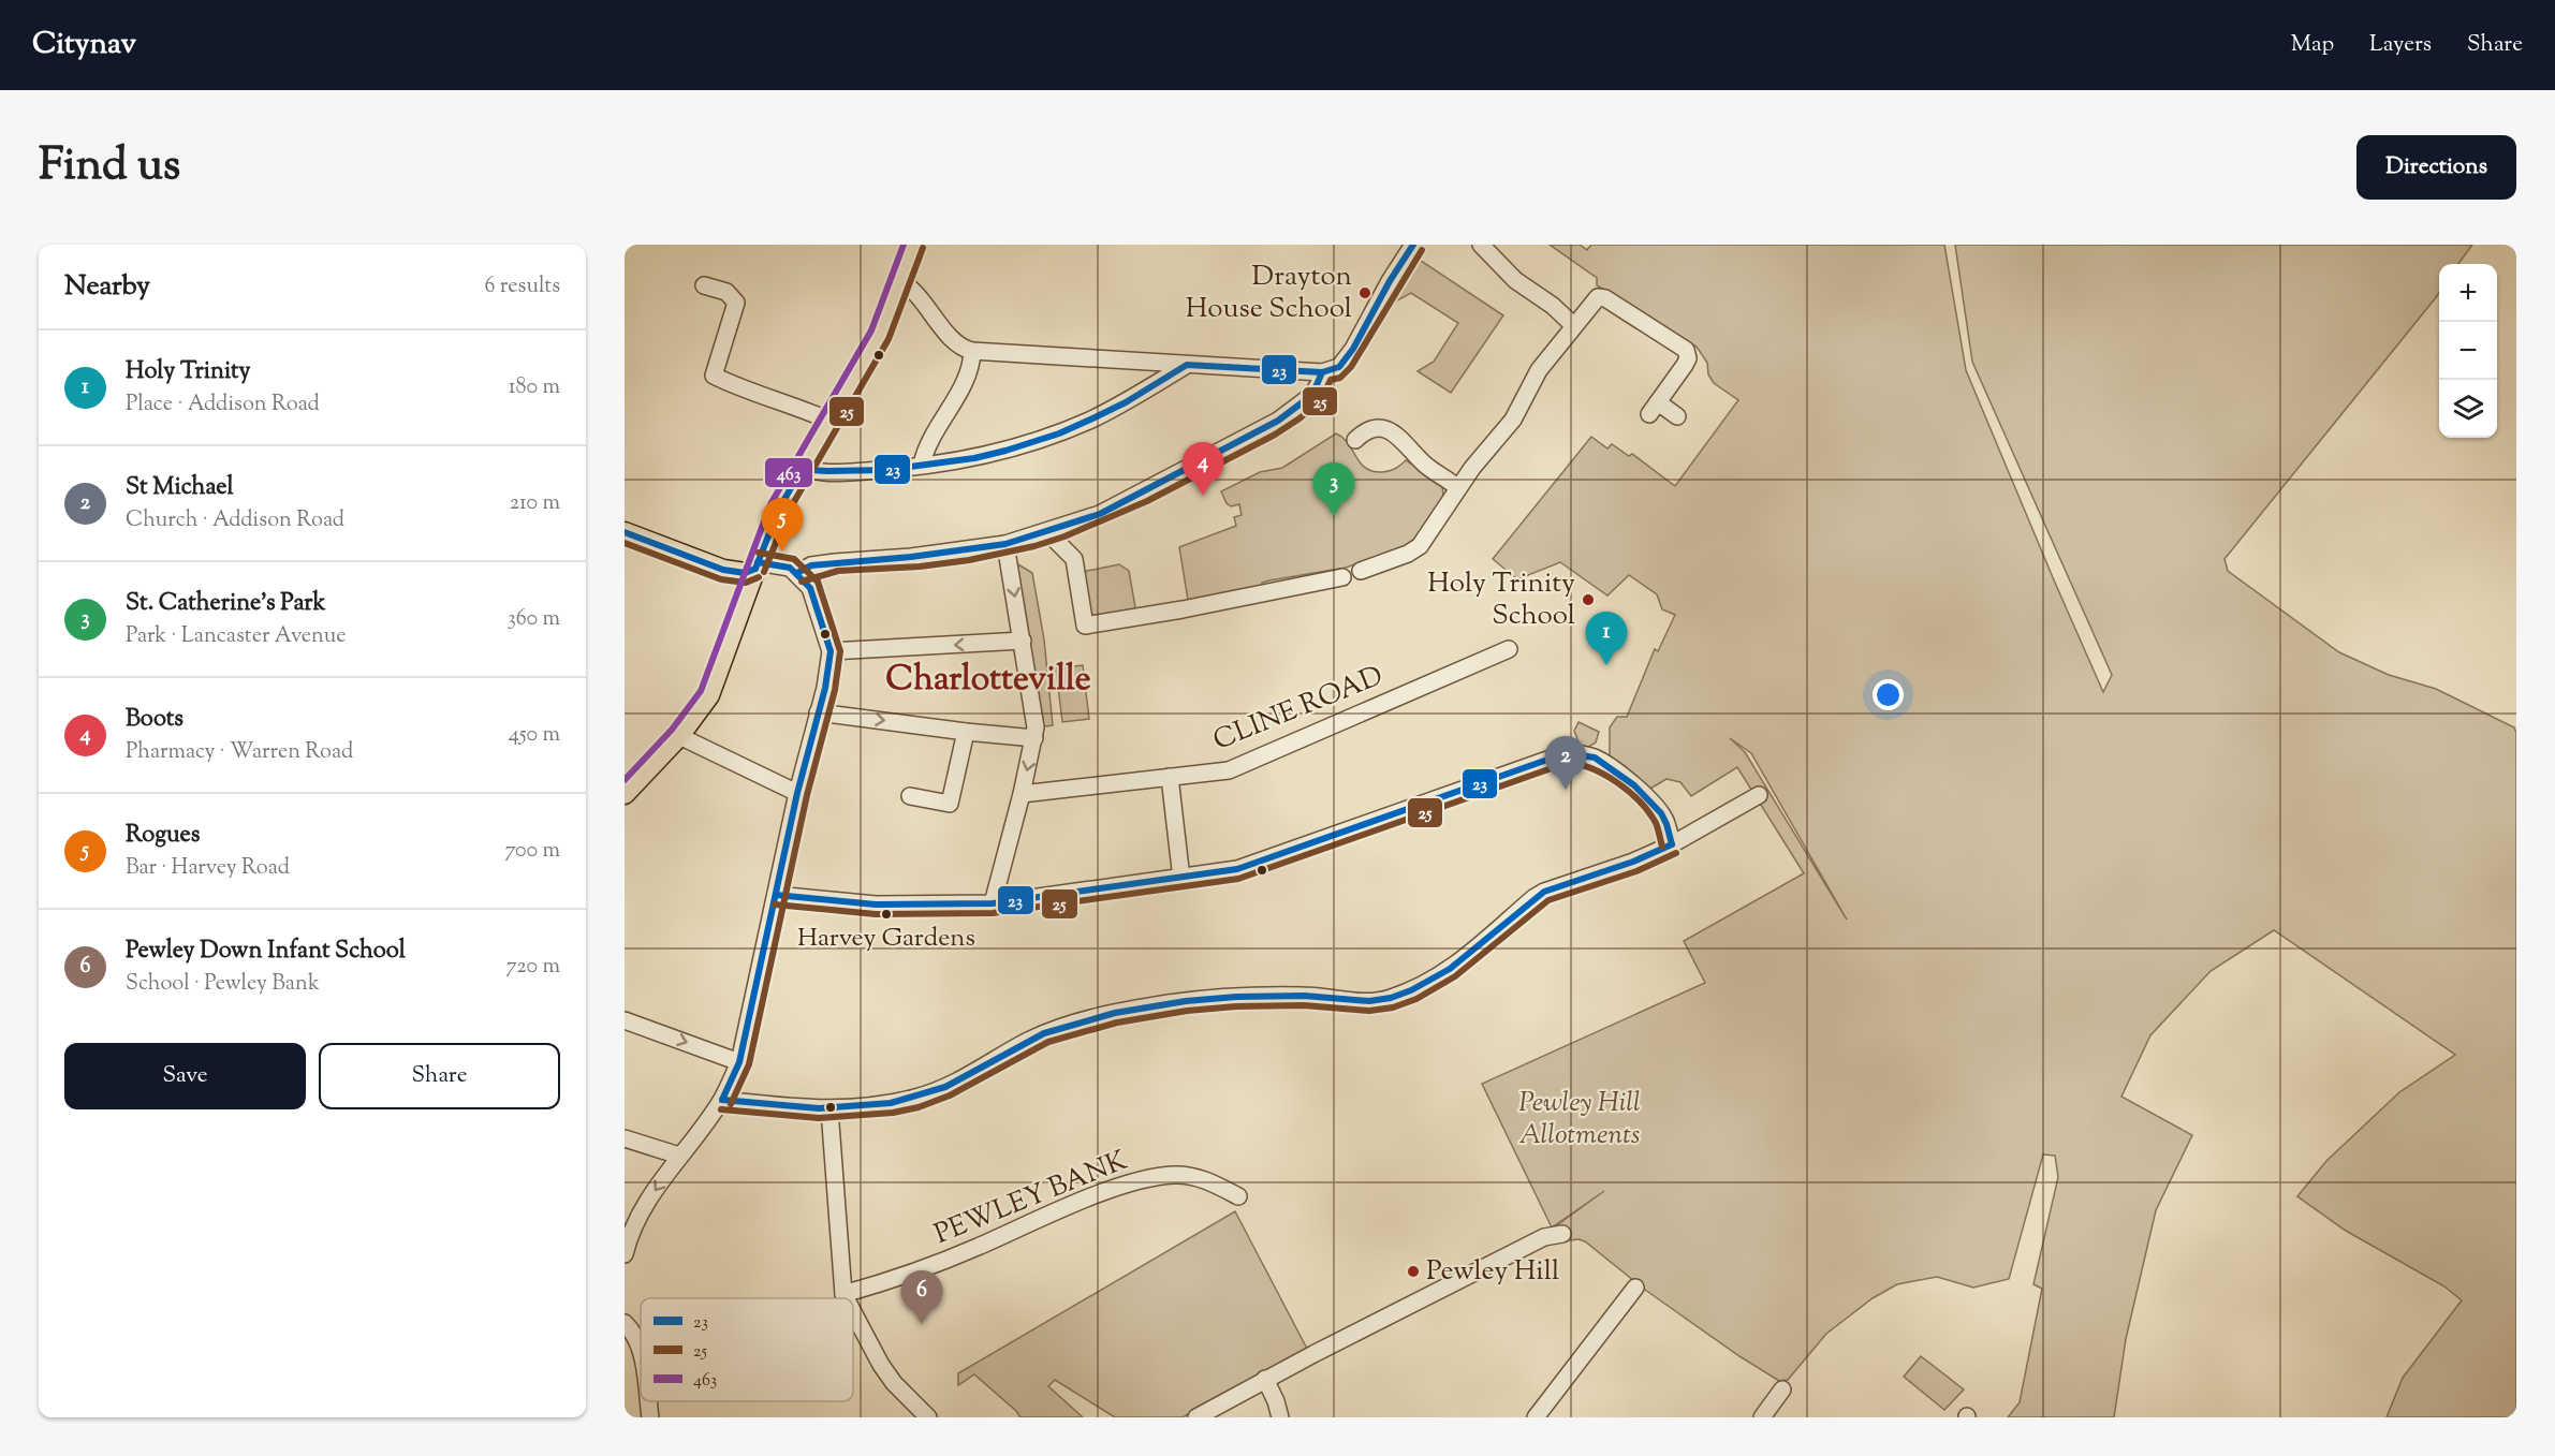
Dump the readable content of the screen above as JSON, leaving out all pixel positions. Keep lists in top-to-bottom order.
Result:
{
  "streets": {
    "street": ["CLINE ROAD", "PEWLEY BANK"]
  },
  "districts": ["Charlotteville"],
  "parks": ["Pewley Hill Allotments"],
  "places": [
    "Drayton House School",
    "Holy Trinity School",
    "Harvey Gardens",
    "Pewley Hill"
  ],
  "lines": ["transit line 23", "transit line 463", "transit line 25"],
  "legend": ["23", "25", "463"],
  "page": {
    "header": "Citynav",
    "nav": ["Map", "Layers", "Share"],
    "title": "Find us",
    "buttons": [
      "Directions",
      ["Save", "Share"]
    ],
    "heading": ["Nearby", "6 results"],
    "map_buttons": ["+", "−"],
    "list": [
      {
        "mark": "1",
        "name": "Holy Trinity",
        "note": "Place · Addison Road",
        "value": "180 m"
      },
      {
        "mark": "2",
        "name": "St Michael",
        "note": "Church · Addison Road",
        "value": "210 m"
      },
      {
        "mark": "3",
        "name": "St. Catherine's Park",
        "note": "Park · Lancaster Avenue",
        "value": "360 m"
      },
      {
        "mark": "4",
        "name": "Boots",
        "note": "Pharmacy · Warren Road",
        "value": "450 m"
      },
      {
        "mark": "5",
        "name": "Rogues",
        "note": "Bar · Harvey Road",
        "value": "700 m"
      },
      {
        "mark": "6",
        "name": "Pewley Down Infant School",
        "note": "School · Pewley Bank",
        "value": "720 m"
      }
    ],
    "pins": [
      "4",
      "3",
      "5",
      "1",
      "2",
      "6"
    ]
  }
}
